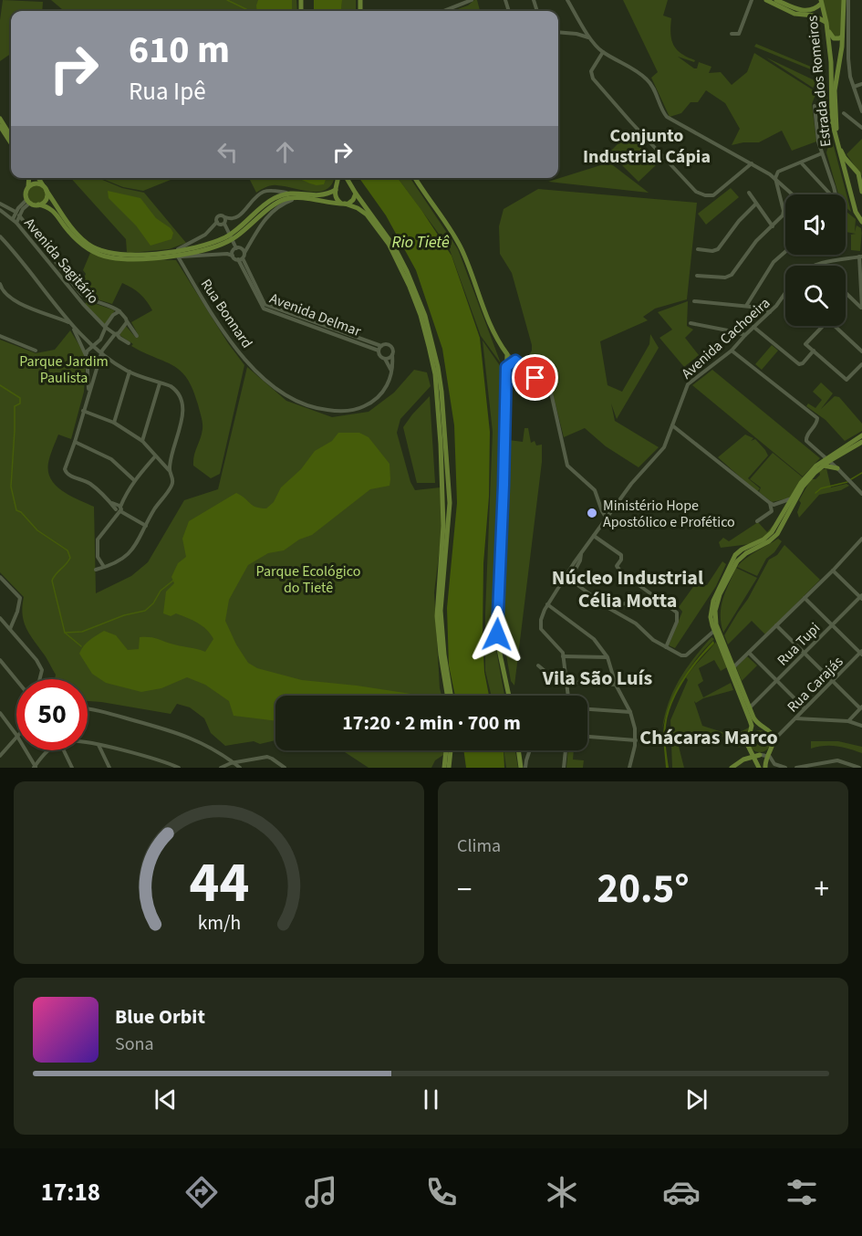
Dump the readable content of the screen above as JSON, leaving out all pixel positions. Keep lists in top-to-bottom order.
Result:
{
  "streets": {
    "main road": ["Estrada dos Romeiros"],
    "street": [
      "Avenida Sagitário",
      "Rua Bonnard",
      "Avenida Delmar",
      "Avenida Cachoeira",
      "Rua Tupi",
      "Rua Carajás"
    ]
  },
  "districts": [
    "Conjunto Industrial Cápia",
    "Núcleo Industrial Célia Motta",
    "Vila São Luís",
    "Chácaras Marco"
  ],
  "water": ["Rio Tietê"],
  "parks": ["Parque Jardim Paulista", "Parque Ecológico do Tietê"],
  "places": ["Ministério Hope Apostólico e Profético"],
  "page": {
    "turn": ["610 m", "Rua Ipê"],
    "limit": "50",
    "trip": "17:20 · 2 min · 700 m",
    "tile": "Clima",
    "heat": ["−", "20.5°", "+"],
    "song": ["Blue Orbit", "Sona"],
    "tabs": "17:18",
    "gauge": ["44", "km/h"]
  }
}
